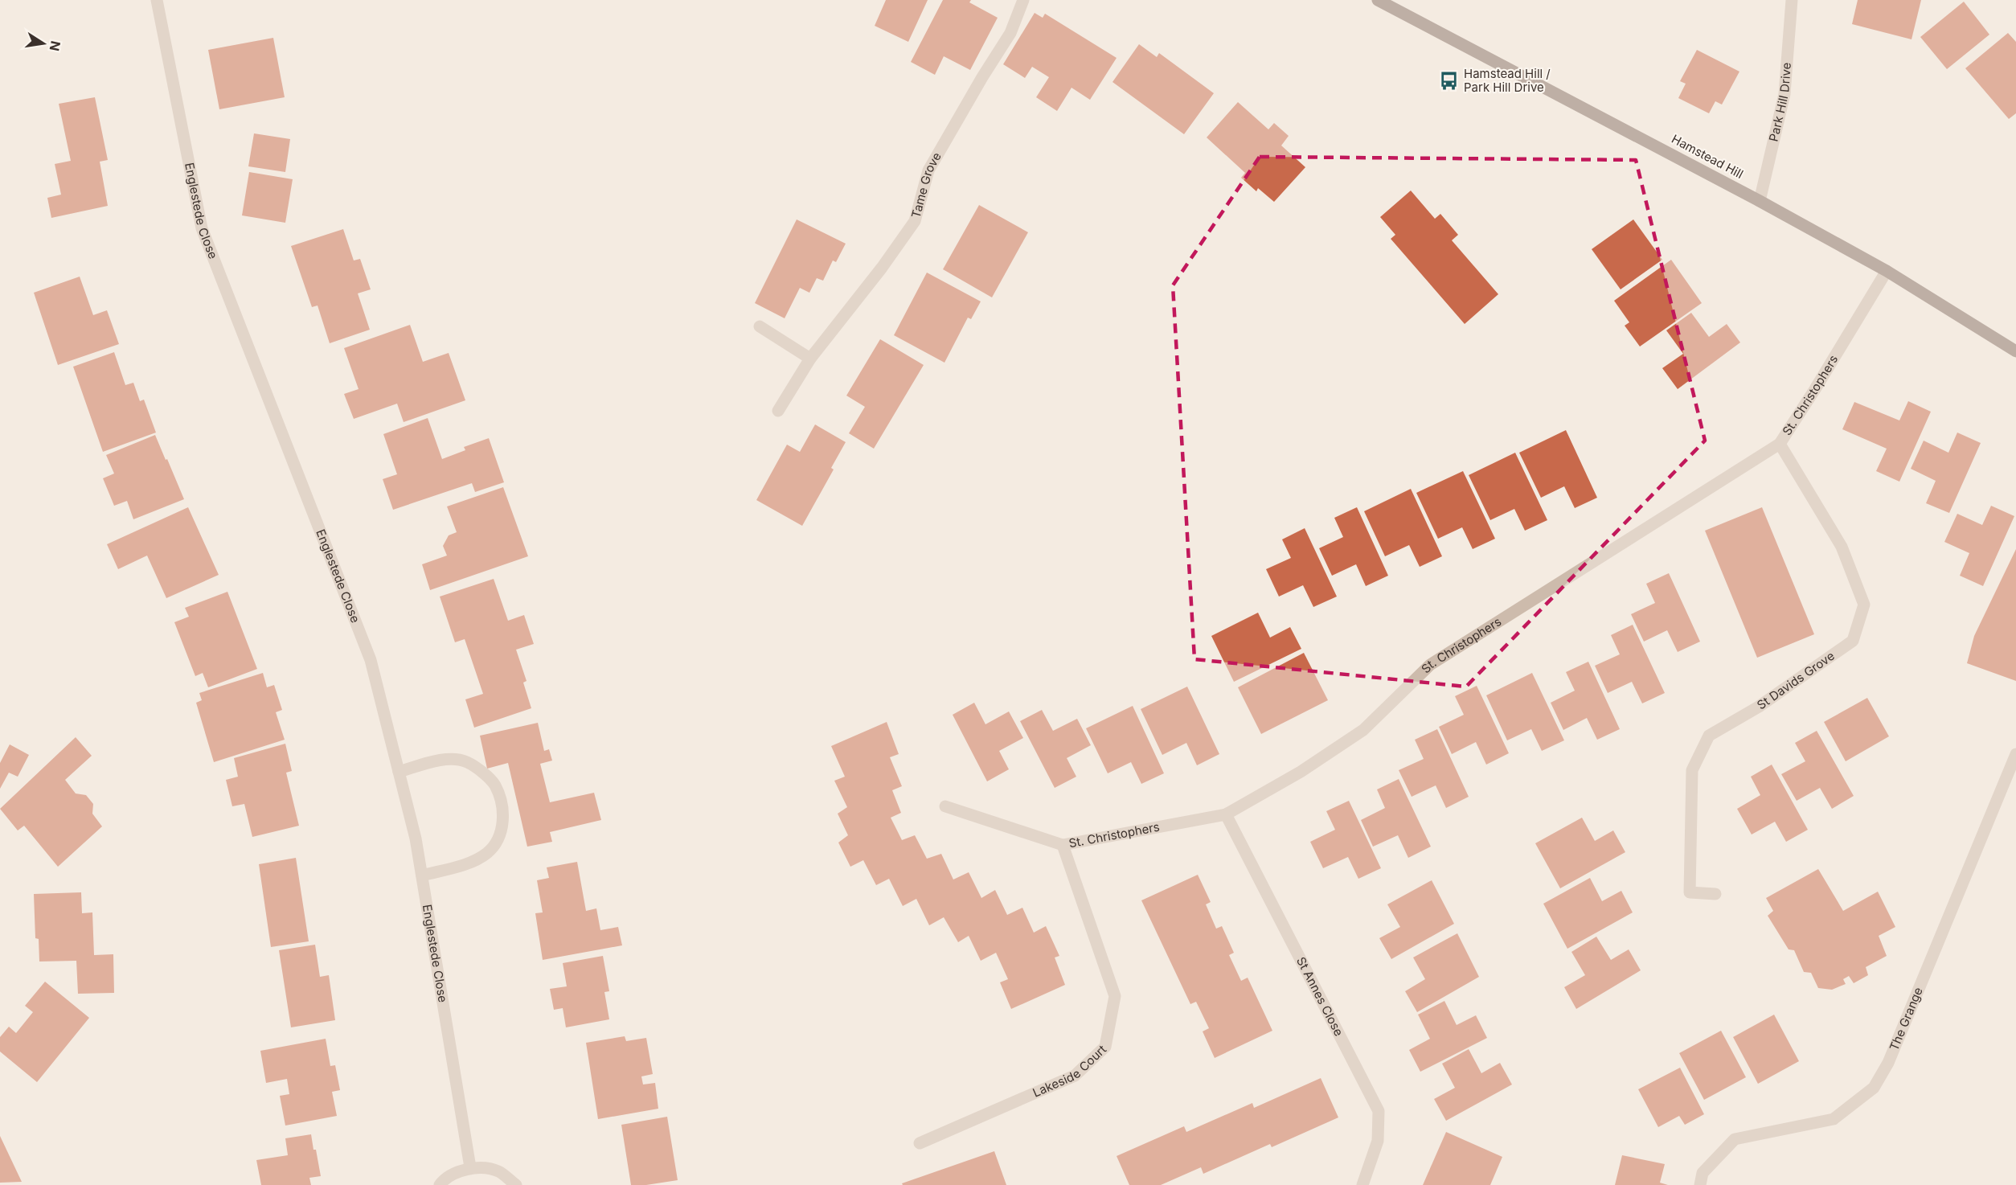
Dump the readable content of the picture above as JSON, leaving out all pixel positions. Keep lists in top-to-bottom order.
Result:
{
  "streets": {
    "main road": ["Hamstead Hill"],
    "street": [
      "Park Hill Drive",
      "Tame Grove",
      "Englestede Close",
      "St. Christophers",
      "St Davids Grove",
      "St Annes Close",
      "The Grange",
      "Lakeside Court"
    ]
  },
  "crossings": [
    ["Park Hill Drive", "Hamstead Hill"],
    ["Hamstead Hill", "St. Christophers"],
    ["St. Christophers", "St Davids Grove"],
    ["St. Christophers", "St Annes Close"],
    ["St. Christophers", "Lakeside Court"]
  ],
  "places": {
    "bus stop": ["Hamstead Hill / Park Hill Drive"]
  },
  "north": "right"
}
